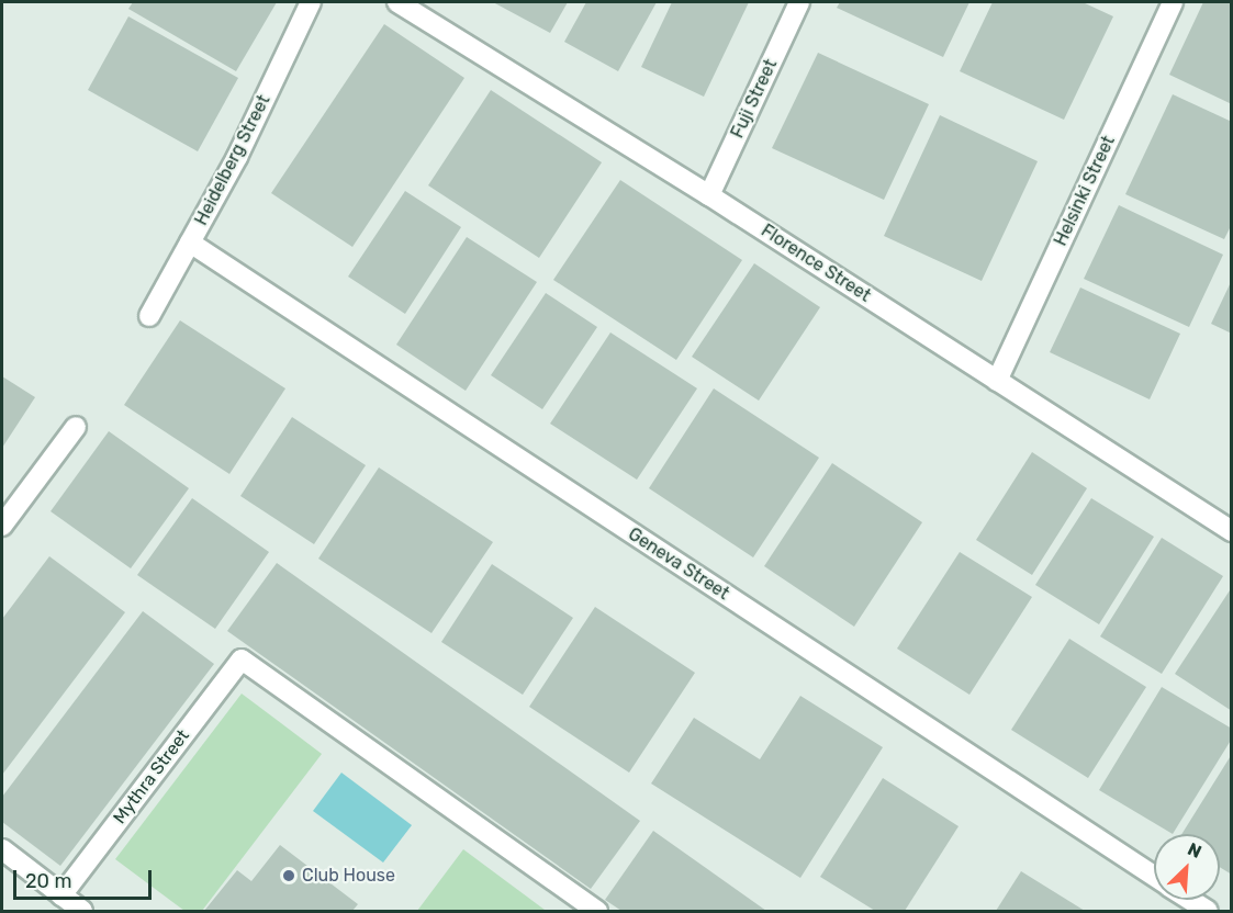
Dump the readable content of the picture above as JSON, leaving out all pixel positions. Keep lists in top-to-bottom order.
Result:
{
  "streets": {
    "street": [
      "Fuji Street",
      "Heidelberg Street",
      "Helsinki Street",
      "Florence Street",
      "Geneva Street",
      "Mythra Street"
    ]
  },
  "crossings": [
    ["Fuji Street", "Florence Street"],
    ["Heidelberg Street", "Geneva Street"],
    ["Helsinki Street", "Florence Street"]
  ],
  "places": ["Club House"],
  "scale_bar": "20 m",
  "north": "top right"
}
